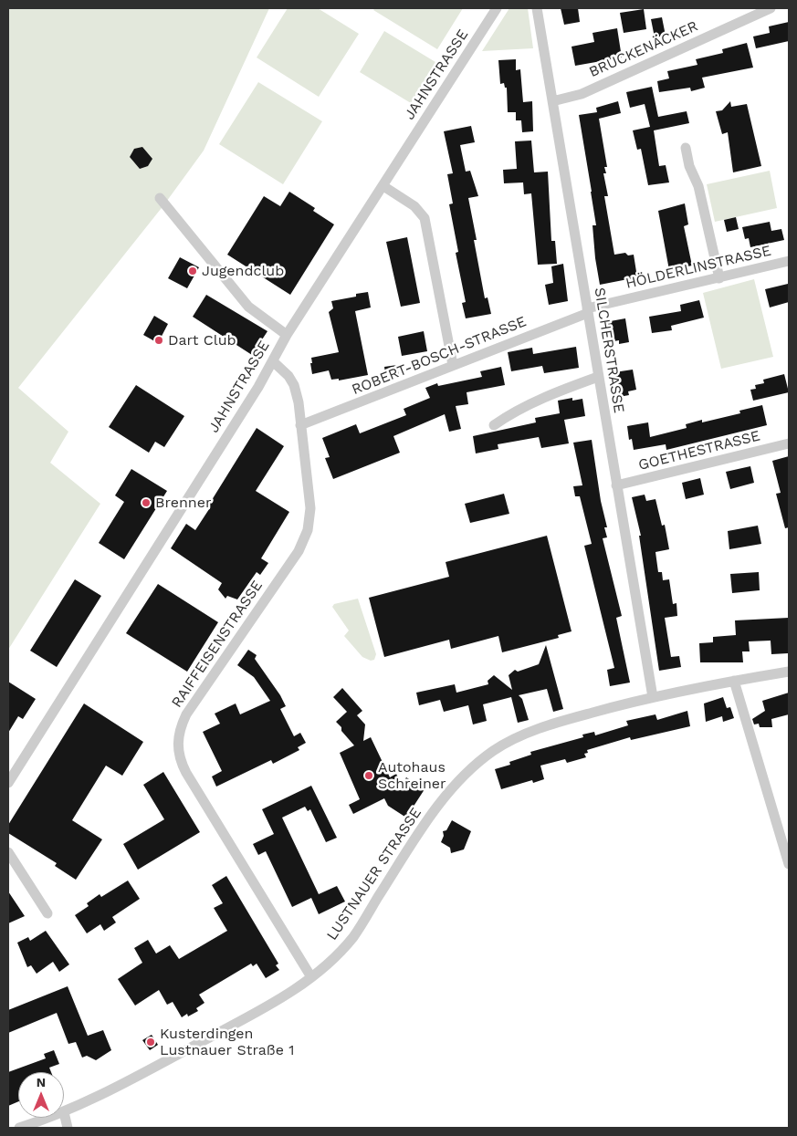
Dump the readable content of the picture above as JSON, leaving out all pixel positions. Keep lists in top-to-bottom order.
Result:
{
  "streets": {
    "street": [
      "BRUCKENÄCKER",
      "JAHNSTRASSE",
      "HÖLDERLINSTRASSE",
      "SILCHERSTRASSE",
      "ROBERT-BOSCH-STRASSE",
      "GOETHESTRASSE",
      "RAIFFEISENSTRASSE",
      "LUSTNAUER STRASSE"
    ]
  },
  "crossings": [
    ["BRUCKENÄCKER", "SILCHERSTRASSE"],
    ["JAHNSTRASSE", "RAIFFEISENSTRASSE"],
    ["HÖLDERLINSTRASSE", "SILCHERSTRASSE"],
    ["HÖLDERLINSTRASSE", "ROBERT-BOSCH-STRASSE"],
    ["SILCHERSTRASSE", "ROBERT-BOSCH-STRASSE"],
    ["SILCHERSTRASSE", "GOETHESTRASSE"],
    ["SILCHERSTRASSE", "LUSTNAUER STRASSE"],
    ["ROBERT-BOSCH-STRASSE", "RAIFFEISENSTRASSE"],
    ["RAIFFEISENSTRASSE", "LUSTNAUER STRASSE"]
  ],
  "places": [
    "Jugendclub",
    "Dart Club",
    "Brenner",
    "Autohaus Schreiner",
    "Kusterdingen Lustnauer Straße 1"
  ],
  "north": "top"
}
